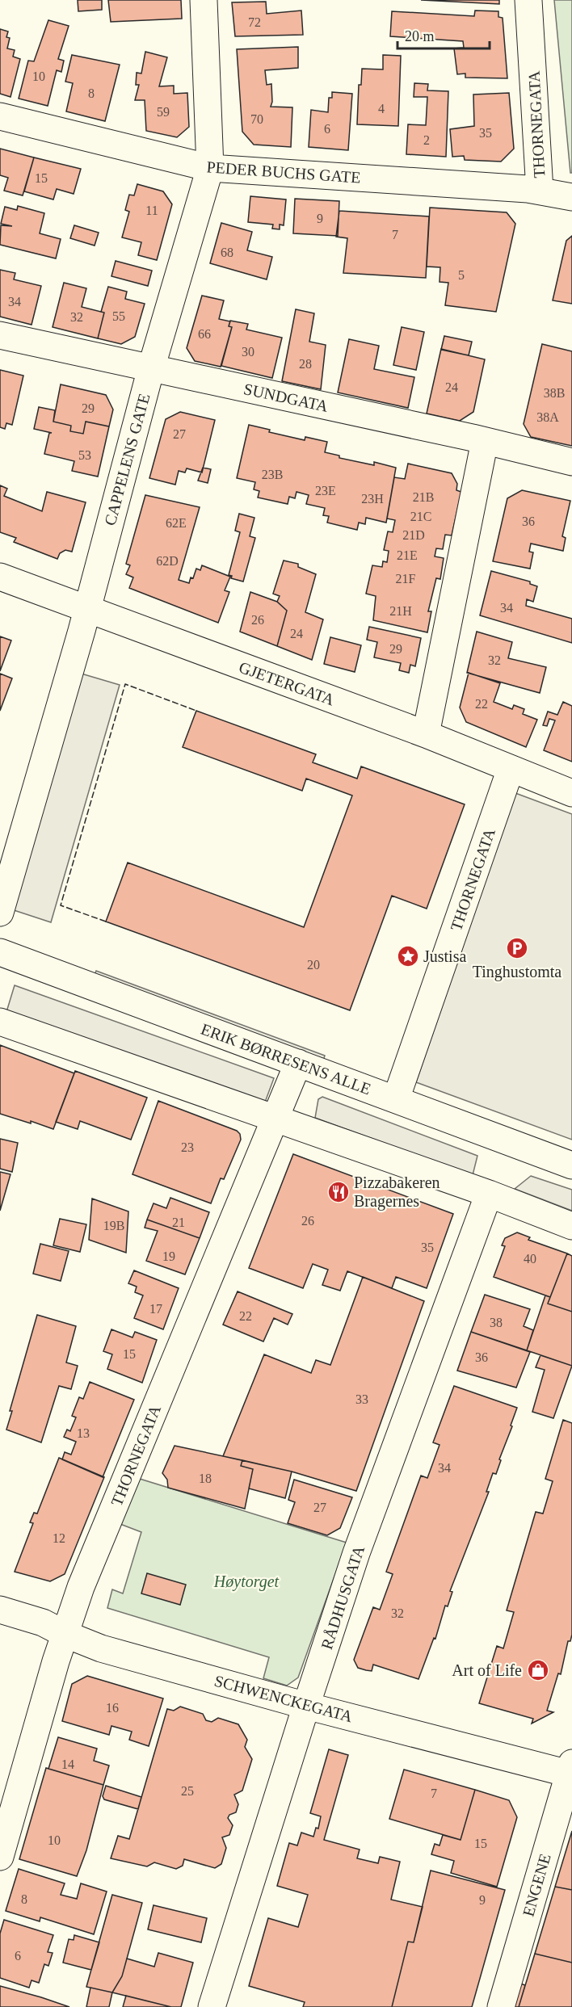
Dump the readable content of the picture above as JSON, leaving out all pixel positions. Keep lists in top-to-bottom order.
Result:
{
  "streets": {
    "street": [
      "THORNEGATA",
      "PEDER BUCHS GATE",
      "SUNDGATA",
      "CAPPELENS GATE",
      "GJETERGATA",
      "ERIK BØRRESENS ALLE",
      "RÅDHUSGATA",
      "SCHWENCKEGATA",
      "ENGENE"
    ]
  },
  "crossings": [
    ["THORNEGATA", "PEDER BUCHS GATE"],
    ["THORNEGATA", "GJETERGATA"],
    ["THORNEGATA", "ERIK BØRRESENS ALLE"],
    ["THORNEGATA", "SCHWENCKEGATA"],
    ["PEDER BUCHS GATE", "CAPPELENS GATE"],
    ["SUNDGATA", "CAPPELENS GATE"],
    ["CAPPELENS GATE", "GJETERGATA"],
    ["RÅDHUSGATA", "SCHWENCKEGATA"],
    ["SCHWENCKEGATA", "ENGENE"]
  ],
  "parks": ["Høytorget"],
  "places": {
    "parking": ["Tinghustomta"],
    "place": ["Justisa"],
    "restaurant": ["Pizzabakeren Bragernes"],
    "shop": ["Art of Life"]
  },
  "house_numbers": [
    "72",
    "10",
    "8",
    "4",
    "59",
    "70",
    "6",
    "35",
    "2",
    "15",
    "11",
    "9",
    "7",
    "68",
    "5",
    "34",
    "55",
    "32",
    "66",
    "30",
    "28",
    "24",
    "38B",
    "29",
    "38A",
    "27",
    "53",
    "23B",
    "23E",
    "21B",
    "23H",
    "21C",
    "36",
    "62E",
    "21D",
    "21E",
    "62D",
    "21F",
    "34",
    "21H",
    "26",
    "24",
    "29",
    "32",
    "22",
    "20",
    "23",
    "26",
    "21",
    "19B",
    "35",
    "19",
    "40",
    "17",
    "22",
    "38",
    "15",
    "36",
    "33",
    "13",
    "34",
    "18",
    "27",
    "12",
    "32",
    "16",
    "14",
    "25",
    "7",
    "10",
    "15",
    "8",
    "9",
    "6"
  ],
  "scale_bar": "20 m"
}
